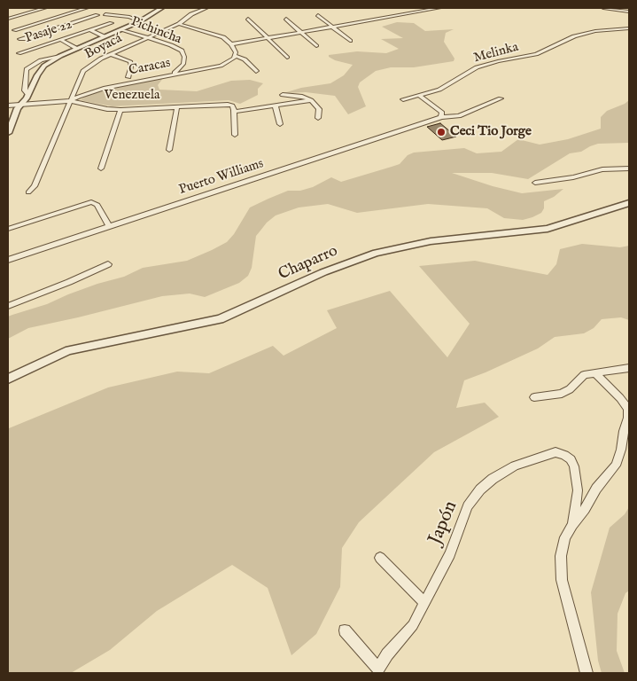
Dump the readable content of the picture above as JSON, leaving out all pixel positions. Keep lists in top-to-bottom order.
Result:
{
  "streets": {
    "street": [
      "Pichincha",
      "Pasaje 22",
      "Boyacá",
      "Melinka",
      "Caracas",
      "Venezuela",
      "Puerto Williams",
      "Chaparro",
      "Japón"
    ]
  },
  "crossings": [
    ["Pichincha", "Boyacá"],
    ["Pichincha", "Caracas"],
    ["Boyacá", "Caracas"],
    ["Boyacá", "Venezuela"],
    ["Caracas", "Venezuela"]
  ],
  "places": ["Ceci Tio Jorge"]
}
